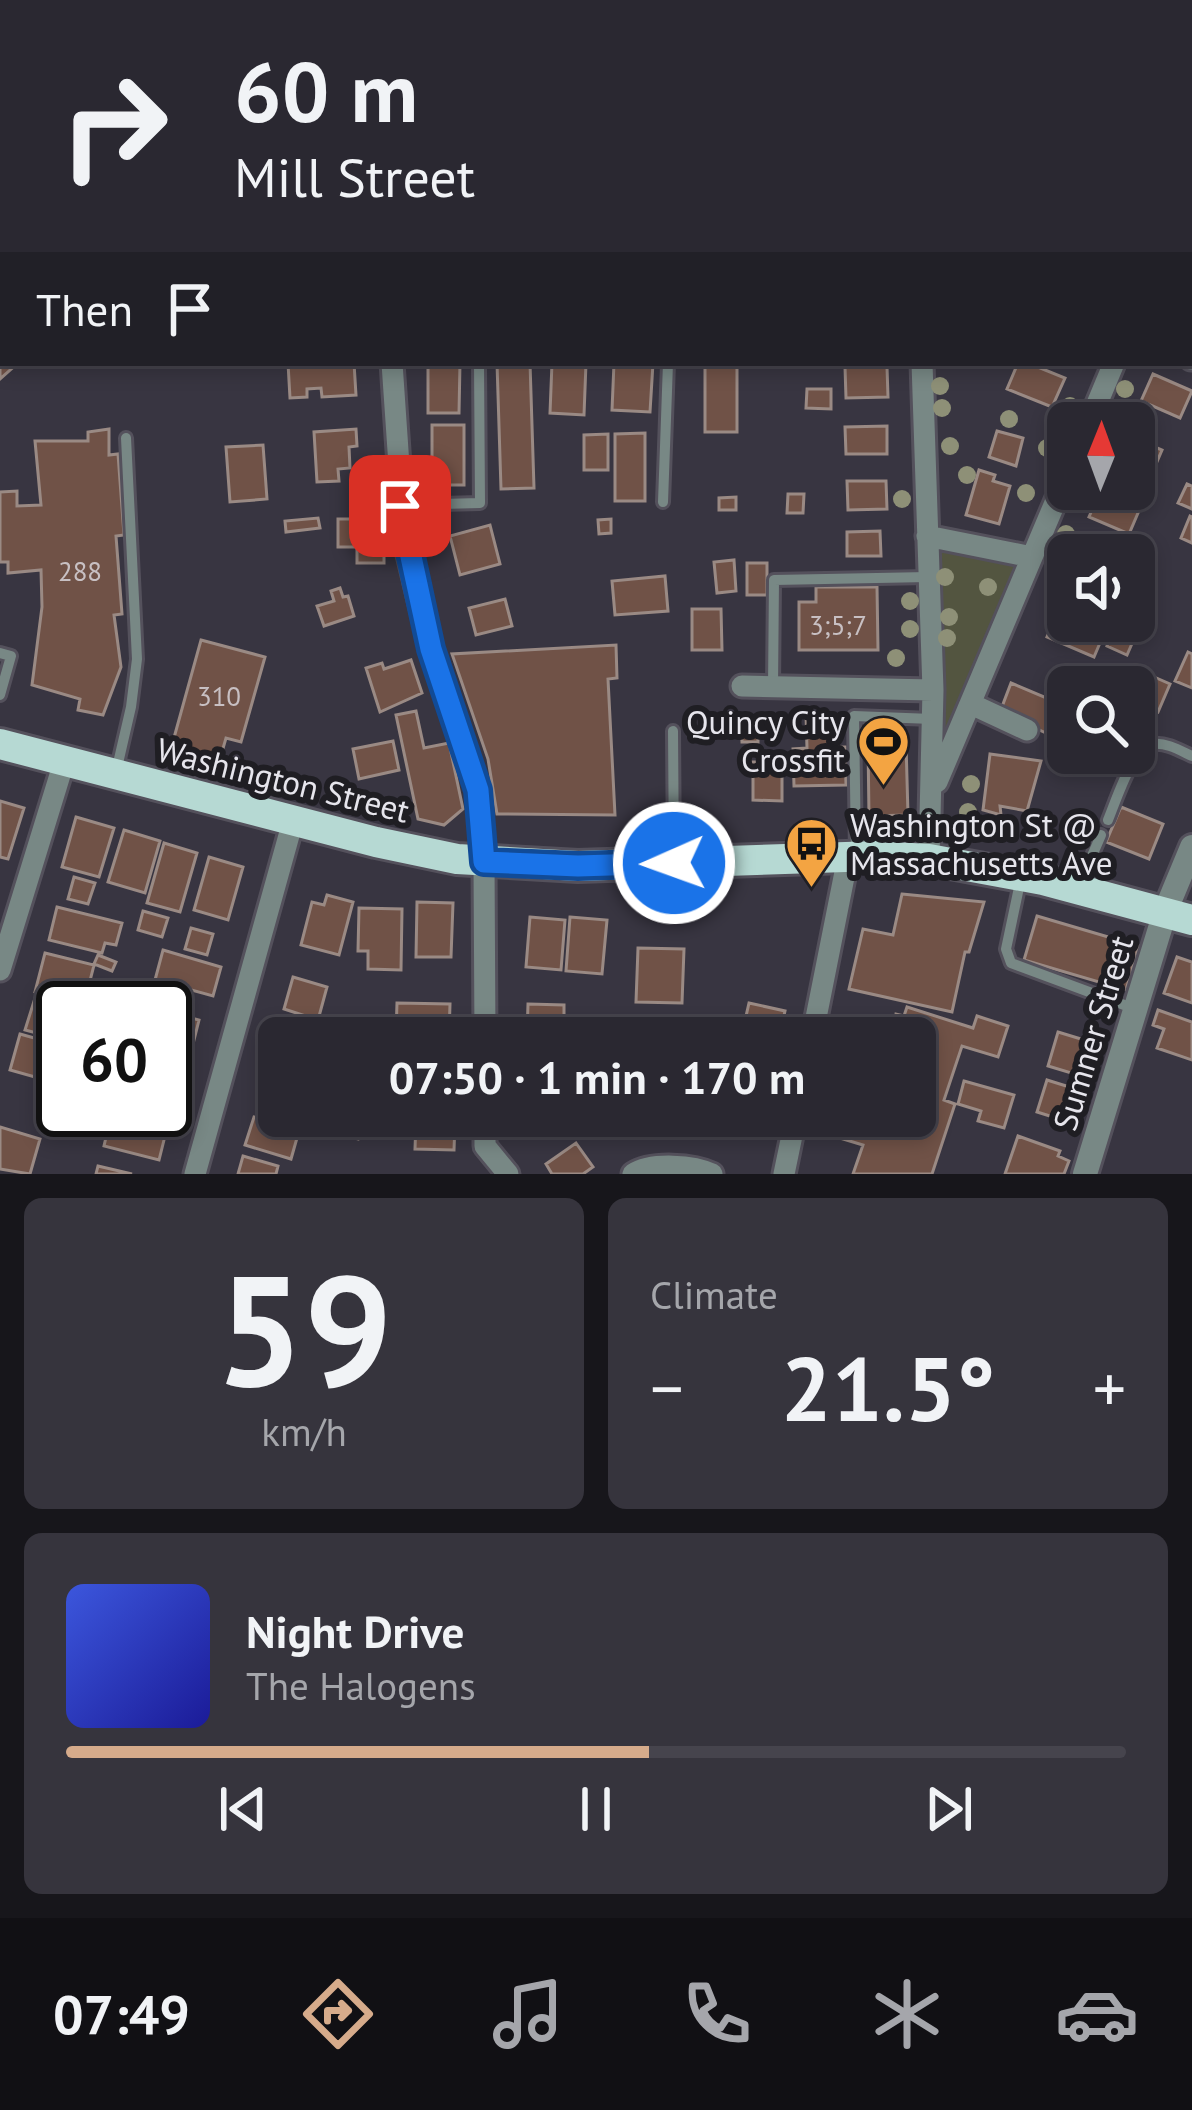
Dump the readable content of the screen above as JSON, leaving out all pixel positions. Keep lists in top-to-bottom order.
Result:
{
  "streets": {
    "main road": ["Washington Street"],
    "street": ["Sumner Street"]
  },
  "crossings": [
    ["Washington Street", "Sumner Street"]
  ],
  "places": {
    "sports": ["Quincy City Crossfit"],
    "bus stop": ["Washington St @ Massachusetts Ave"]
  },
  "house_numbers": ["288", "3;5;7", "310"],
  "north": "top",
  "page": {
    "turn": ["60 m", "Mill Street"],
    "then": "Then",
    "limit": "60",
    "trip": "07:50 · 1 min · 170 m",
    "tile": [
      ["59", "km/h"],
      "Climate"
    ],
    "heat": ["−", "21.5°", "+"],
    "song": ["Night Drive", "The Halogens"],
    "tabs": "07:49"
  }
}
